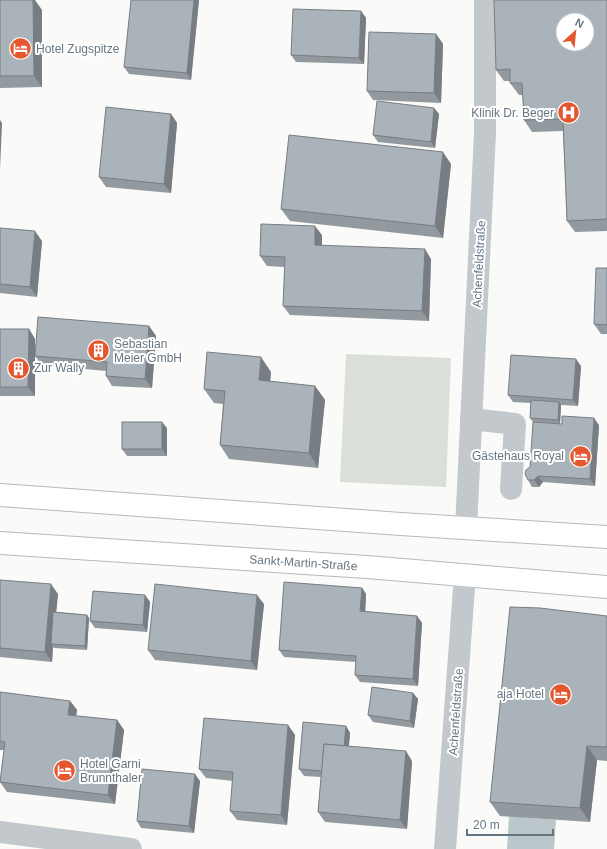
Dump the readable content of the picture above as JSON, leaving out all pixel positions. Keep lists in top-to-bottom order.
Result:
{
  "streets": {
    "main road": ["Sankt-Martin-Straße"],
    "street": ["Achenfeldstraße"]
  },
  "crossings": [
    ["Achenfeldstraße", "Sankt-Martin-Straße"]
  ],
  "places": {
    "hotel": [
      "Hotel Zugspitze",
      "Gästehaus Royal",
      "aja Hotel",
      "Hotel Garni Brunnthaler"
    ],
    "hospital": ["Klinik Dr. Beger"],
    "building": ["Sebastian Meier GmbH", "Zur Wally"]
  },
  "scale_bar": "20 m",
  "north": "top right"
}
